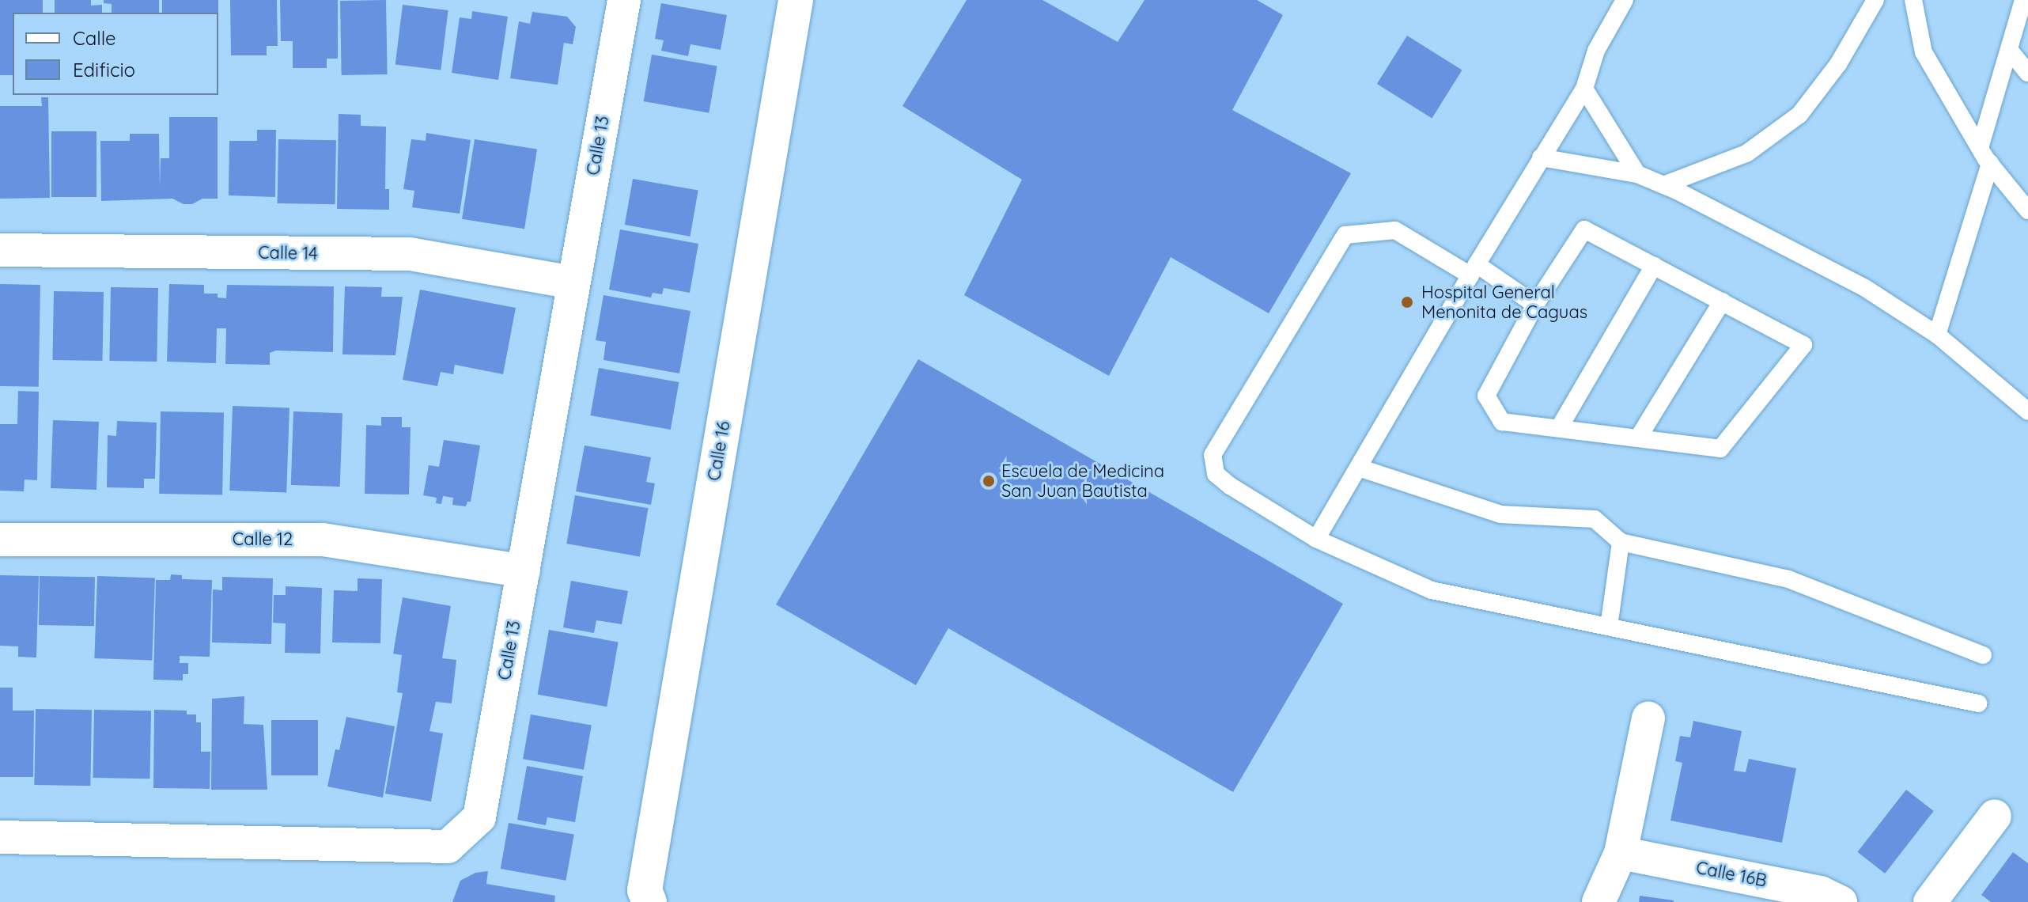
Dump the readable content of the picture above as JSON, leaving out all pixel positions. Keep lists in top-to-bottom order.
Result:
{
  "streets": {
    "street": [
      "Calle 13",
      "Calle 14",
      "Calle 16",
      "Calle 12",
      "Calle 16B"
    ]
  },
  "crossings": [
    ["Calle 13", "Calle 14"],
    ["Calle 13", "Calle 12"]
  ],
  "places": ["Hospital General Menonita de Caguas", "Escuela de Medicina San Juan Bautista"],
  "legend": ["Calle", "Edificio"]
}
